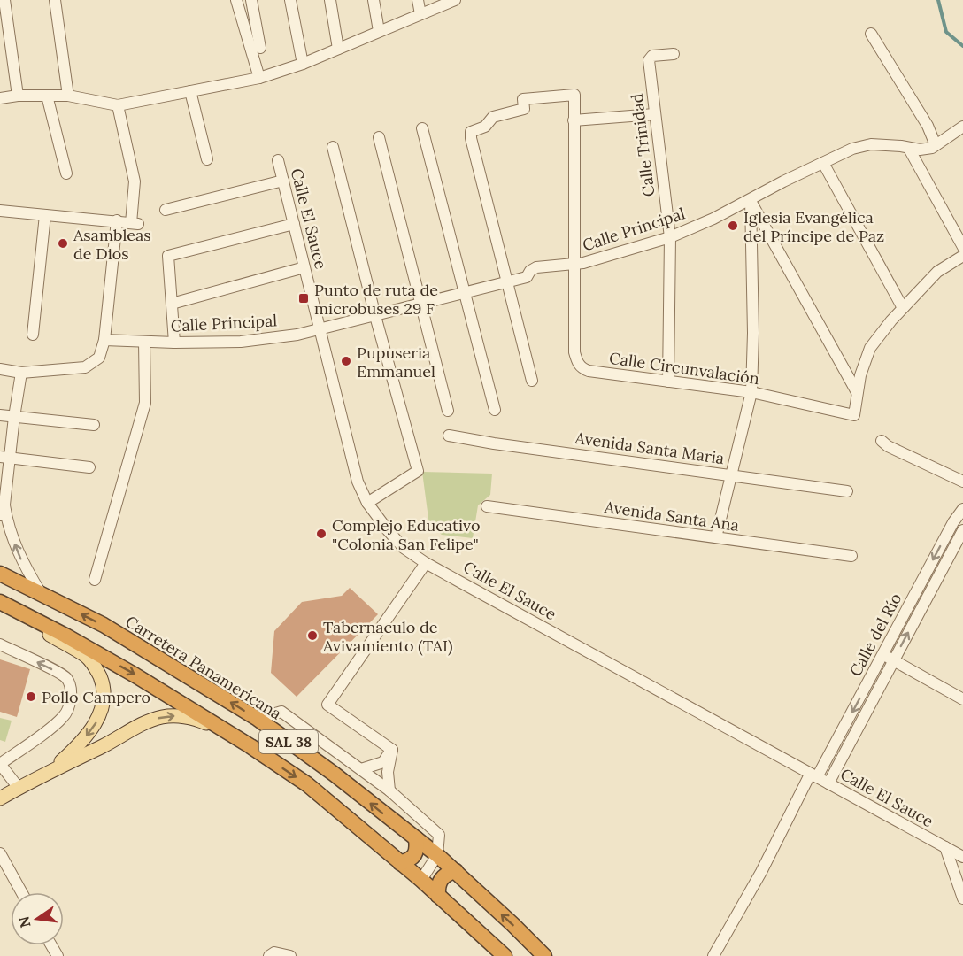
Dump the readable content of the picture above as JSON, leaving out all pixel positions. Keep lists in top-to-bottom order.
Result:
{
  "streets": {
    "highway": ["Carretera Panamericana", "SAL 38"],
    "street": [
      "Calle Trinidad",
      "Calle El Sauce",
      "Calle Principal",
      "Calle Circunvalación",
      "Avenida Santa Maria",
      "Avenida Santa Ana",
      "Calle del Río"
    ]
  },
  "crossings": [
    ["Calle Trinidad", "Calle Principal"],
    ["Calle Trinidad", "Calle Circunvalación"],
    ["Calle El Sauce", "Calle Principal"],
    ["Calle El Sauce", "Calle del Río"],
    ["Calle Principal", "Calle Circunvalación"]
  ],
  "places": {
    "other": [
      "Iglesia Evangélica del Príncipe de Paz",
      "Asambleas de Dios",
      "Pupuseria Emmanuel",
      "Complejo Educativo \"Colonia San Felipe\"",
      "Tabernaculo de Avivamiento (TAI)",
      "Pollo Campero"
    ],
    "transit": ["Punto de ruta de microbuses 29 F"]
  },
  "north": "left"
}
